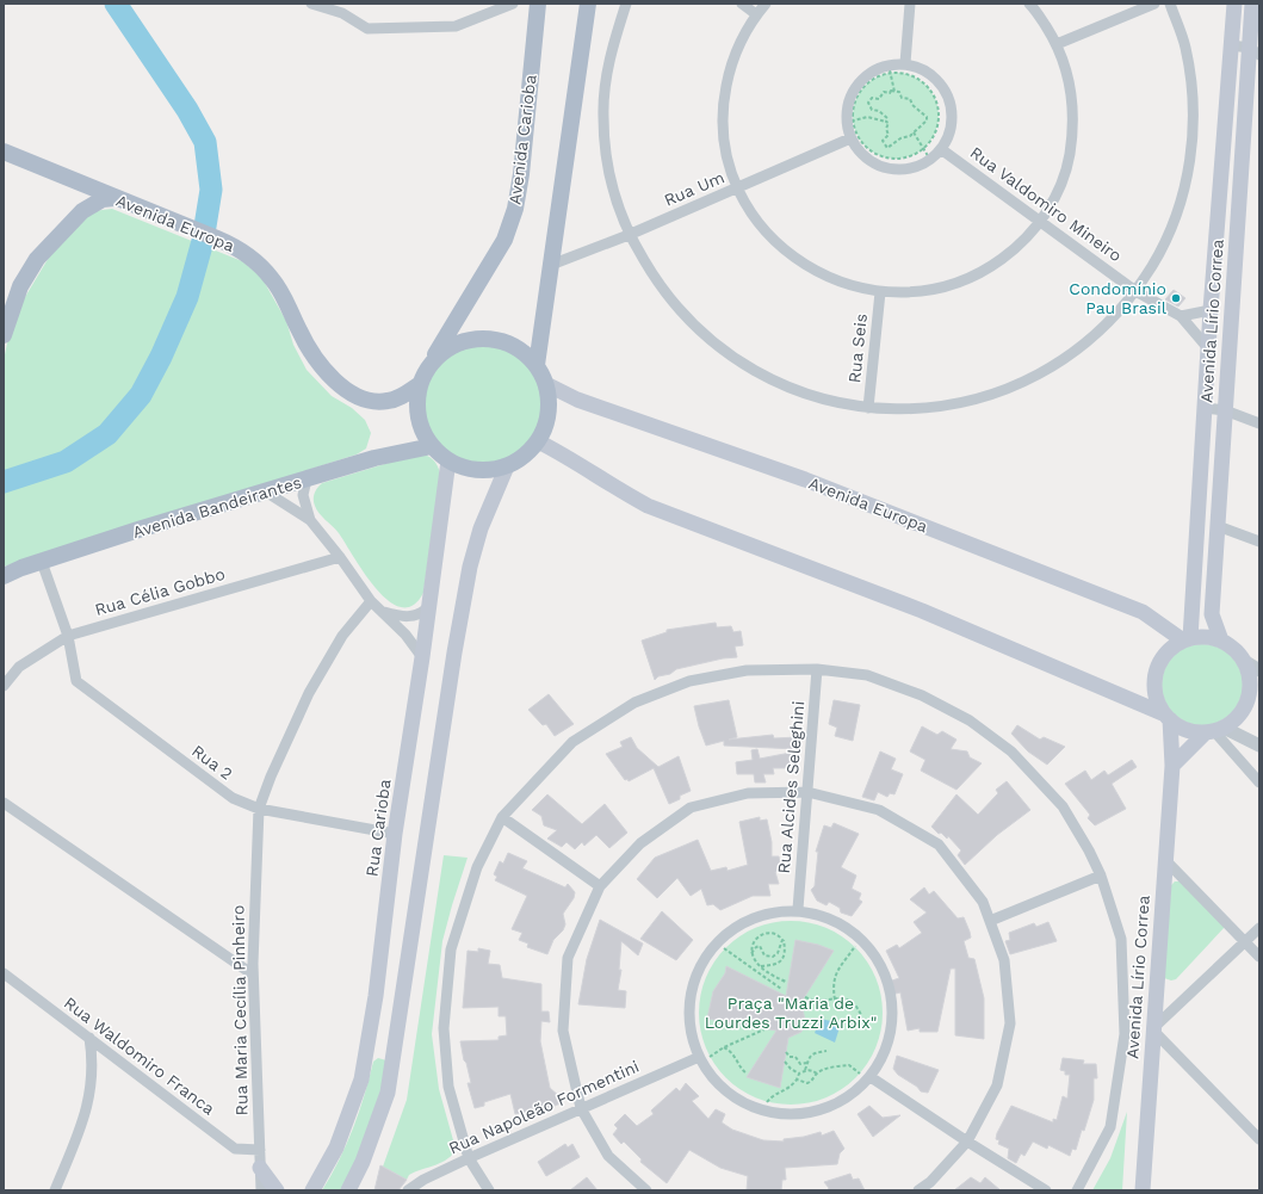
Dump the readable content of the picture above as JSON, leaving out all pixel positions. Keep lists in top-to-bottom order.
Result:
{
  "streets": {
    "main road": [
      "Avenida Carioba",
      "Avenida Europa",
      "Avenida Lírio Correa",
      "Avenida Bandeirantes",
      "Rua Carioba"
    ],
    "street": [
      "Rua Um",
      "Rua Valdomiro Mineiro",
      "Rua Seis",
      "Rua Célia Gobbo",
      "Rua 2",
      "Rua Alcides Seleghini",
      "Rua Maria Cecília Pinheiro",
      "Rua Waldomiro Franca",
      "Rua Napoleão Formentini"
    ]
  },
  "crossings": [
    ["Avenida Carioba", "Avenida Europa"],
    ["Avenida Carioba", "Avenida Bandeirantes"],
    ["Avenida Carioba", "Rua Carioba"],
    ["Rua Valdomiro Mineiro", "Avenida Lírio Correa"],
    ["Avenida Europa", "Avenida Lírio Correa"],
    ["Avenida Europa", "Avenida Bandeirantes"],
    ["Avenida Europa", "Rua Carioba"],
    ["Avenida Bandeirantes", "Rua 2"],
    ["Avenida Bandeirantes", "Rua Carioba"],
    ["Rua Célia Gobbo", "Rua 2"],
    ["Rua 2", "Rua Carioba"],
    ["Rua 2", "Rua Maria Cecília Pinheiro"],
    ["Rua Maria Cecília Pinheiro", "Rua Waldomiro Franca"]
  ],
  "parks": ["Praça \"Maria de Lourdes Truzzi Arbix\""],
  "places": ["Condomínio Pau Brasil"]
}
